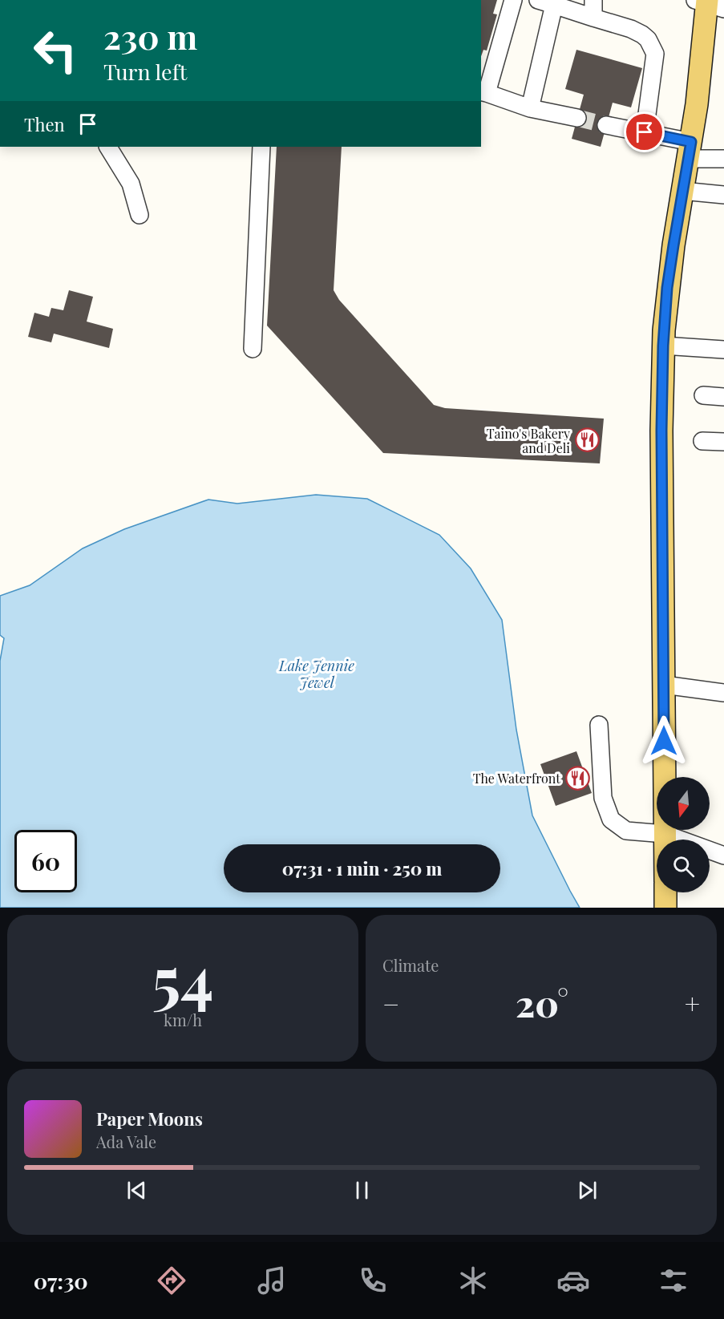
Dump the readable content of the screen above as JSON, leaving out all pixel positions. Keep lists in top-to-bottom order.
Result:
{
  "water": ["Lake Jennie Jewel"],
  "places": {
    "restaurant": ["Taino's Bakery and Deli", "The Waterfront"]
  },
  "north": "bottom",
  "page": {
    "turn": ["230 m", "Turn left"],
    "then": "Then",
    "limit": "60",
    "trip": "07:31 · 1 min · 250 m",
    "tile": [
      ["54", "km/h"],
      "Climate"
    ],
    "heat": ["−", "20°", "+"],
    "song": ["Paper Moons", "Ada Vale"],
    "tabs": "07:30"
  }
}
